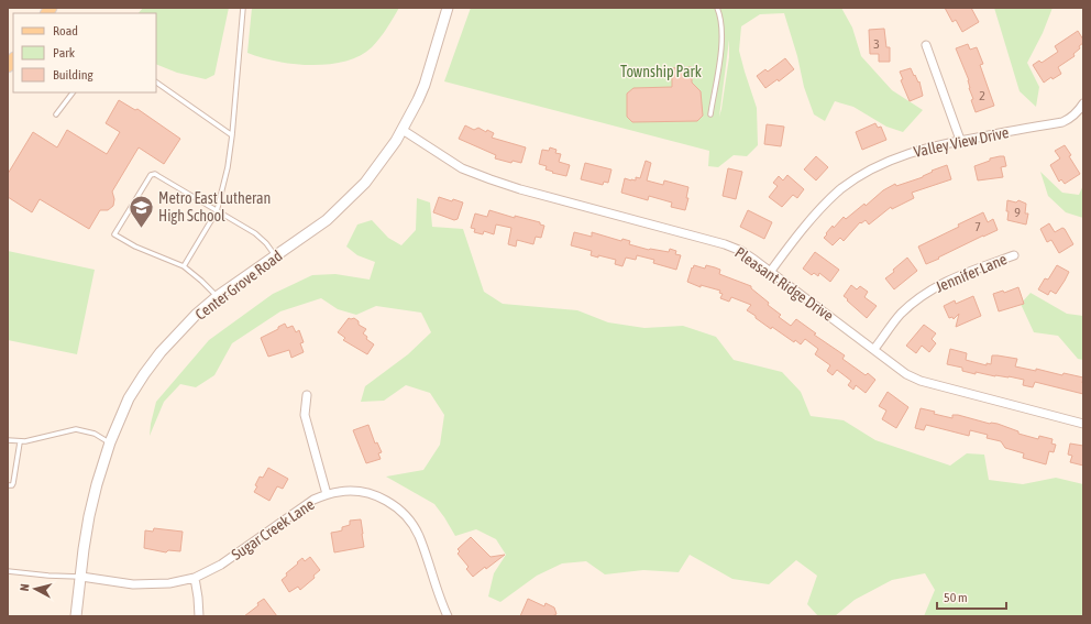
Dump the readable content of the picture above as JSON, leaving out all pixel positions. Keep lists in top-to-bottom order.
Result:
{
  "streets": {
    "street": [
      "Valley View Drive",
      "Jennifer Lane",
      "Pleasant Ridge Drive",
      "Center Grove Road",
      "Sugar Creek Lane"
    ]
  },
  "crossings": [
    ["Valley View Drive", "Pleasant Ridge Drive"],
    ["Jennifer Lane", "Pleasant Ridge Drive"],
    ["Pleasant Ridge Drive", "Center Grove Road"],
    ["Center Grove Road", "Sugar Creek Lane"]
  ],
  "parks": ["Township Park"],
  "places": {
    "school or university": ["Metro East Lutheran High School"]
  },
  "house_numbers": [
    "3",
    "2",
    "9",
    "7"
  ],
  "legend": ["Road", "Park", "Building"],
  "scale_bar": "50 m",
  "north": "left"
}
